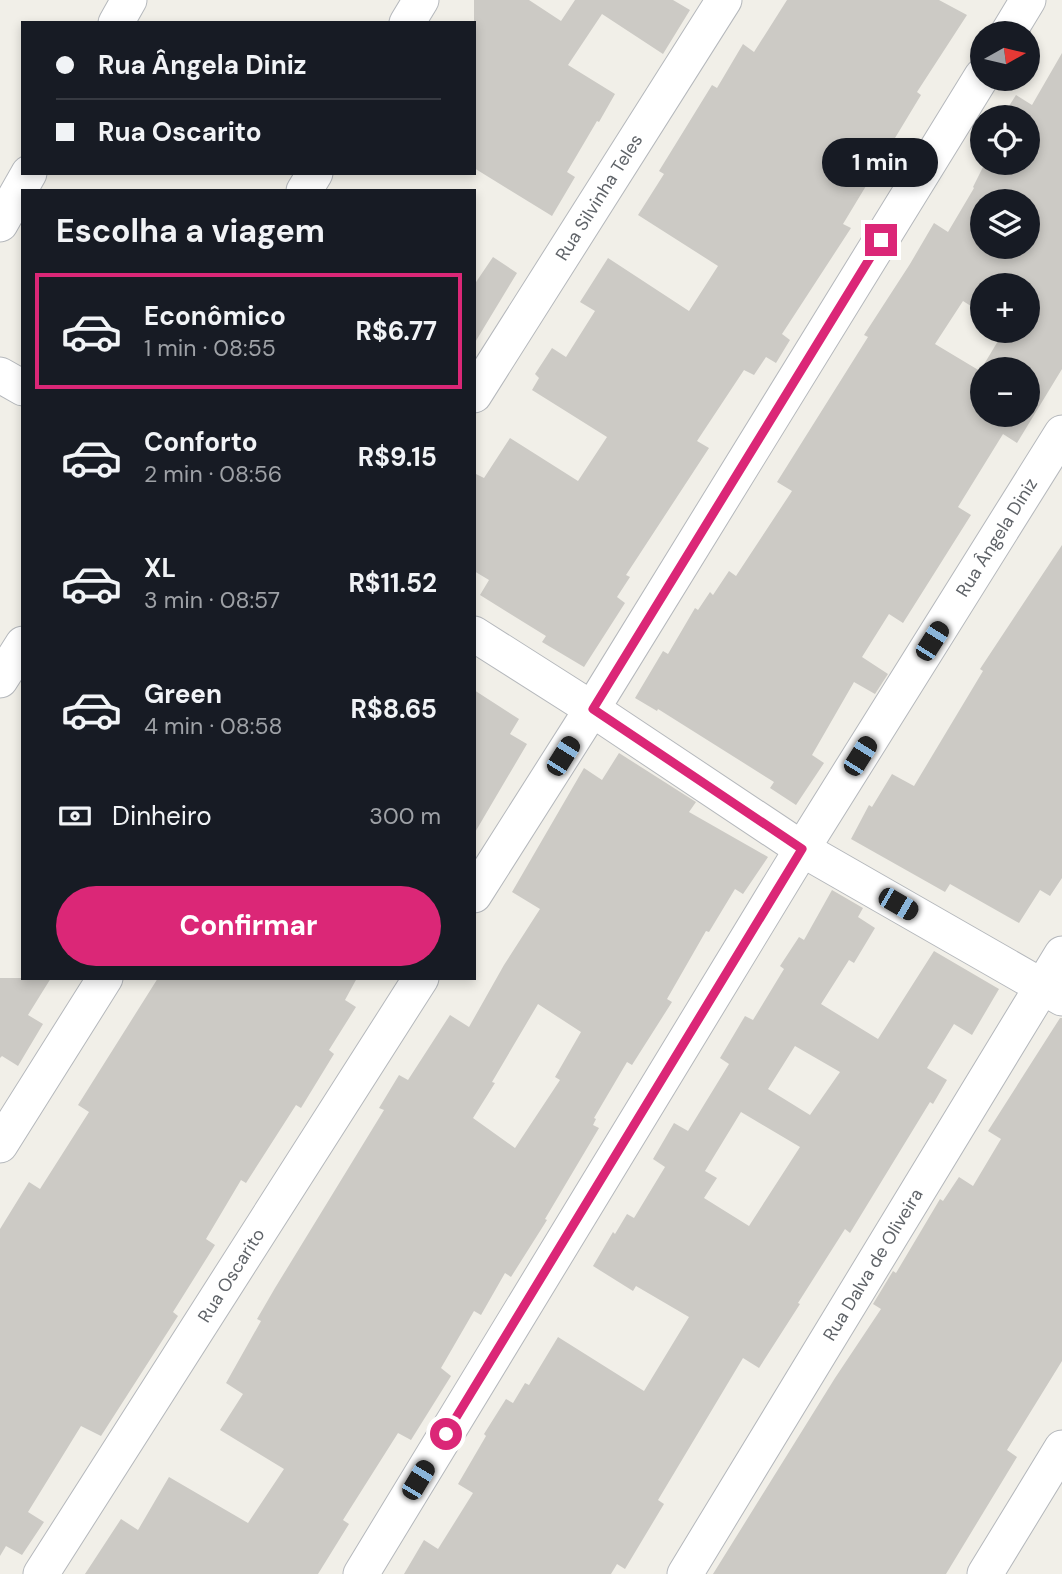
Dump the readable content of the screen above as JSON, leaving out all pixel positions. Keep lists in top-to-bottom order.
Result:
{
  "streets": {
    "street": [
      "Rua Silvinha Teles",
      "Rua Ângela Diniz",
      "Rua Dalva de Oliveira",
      "Rua Oscarito"
    ]
  },
  "north": "right",
  "page": {
    "map_buttons": ["+", "−"],
    "banner": ["Rua Ângela Diniz", "Rua Oscarito"],
    "bubble": "1 min",
    "heading": "Escolha a viagem",
    "list": [
      {
        "name": "Econômico",
        "note": "1 min · 08:55",
        "value": "R$6.77"
      },
      {
        "name": "Conforto",
        "note": "2 min · 08:56",
        "value": "R$9.15"
      },
      {
        "name": "XL",
        "note": "3 min · 08:57",
        "value": "R$11.52"
      },
      {
        "name": "Green",
        "note": "4 min · 08:58",
        "value": "R$8.65"
      }
    ],
    "pay": ["Dinheiro", "300 m"],
    "buttons": "Confirmar"
  }
}
